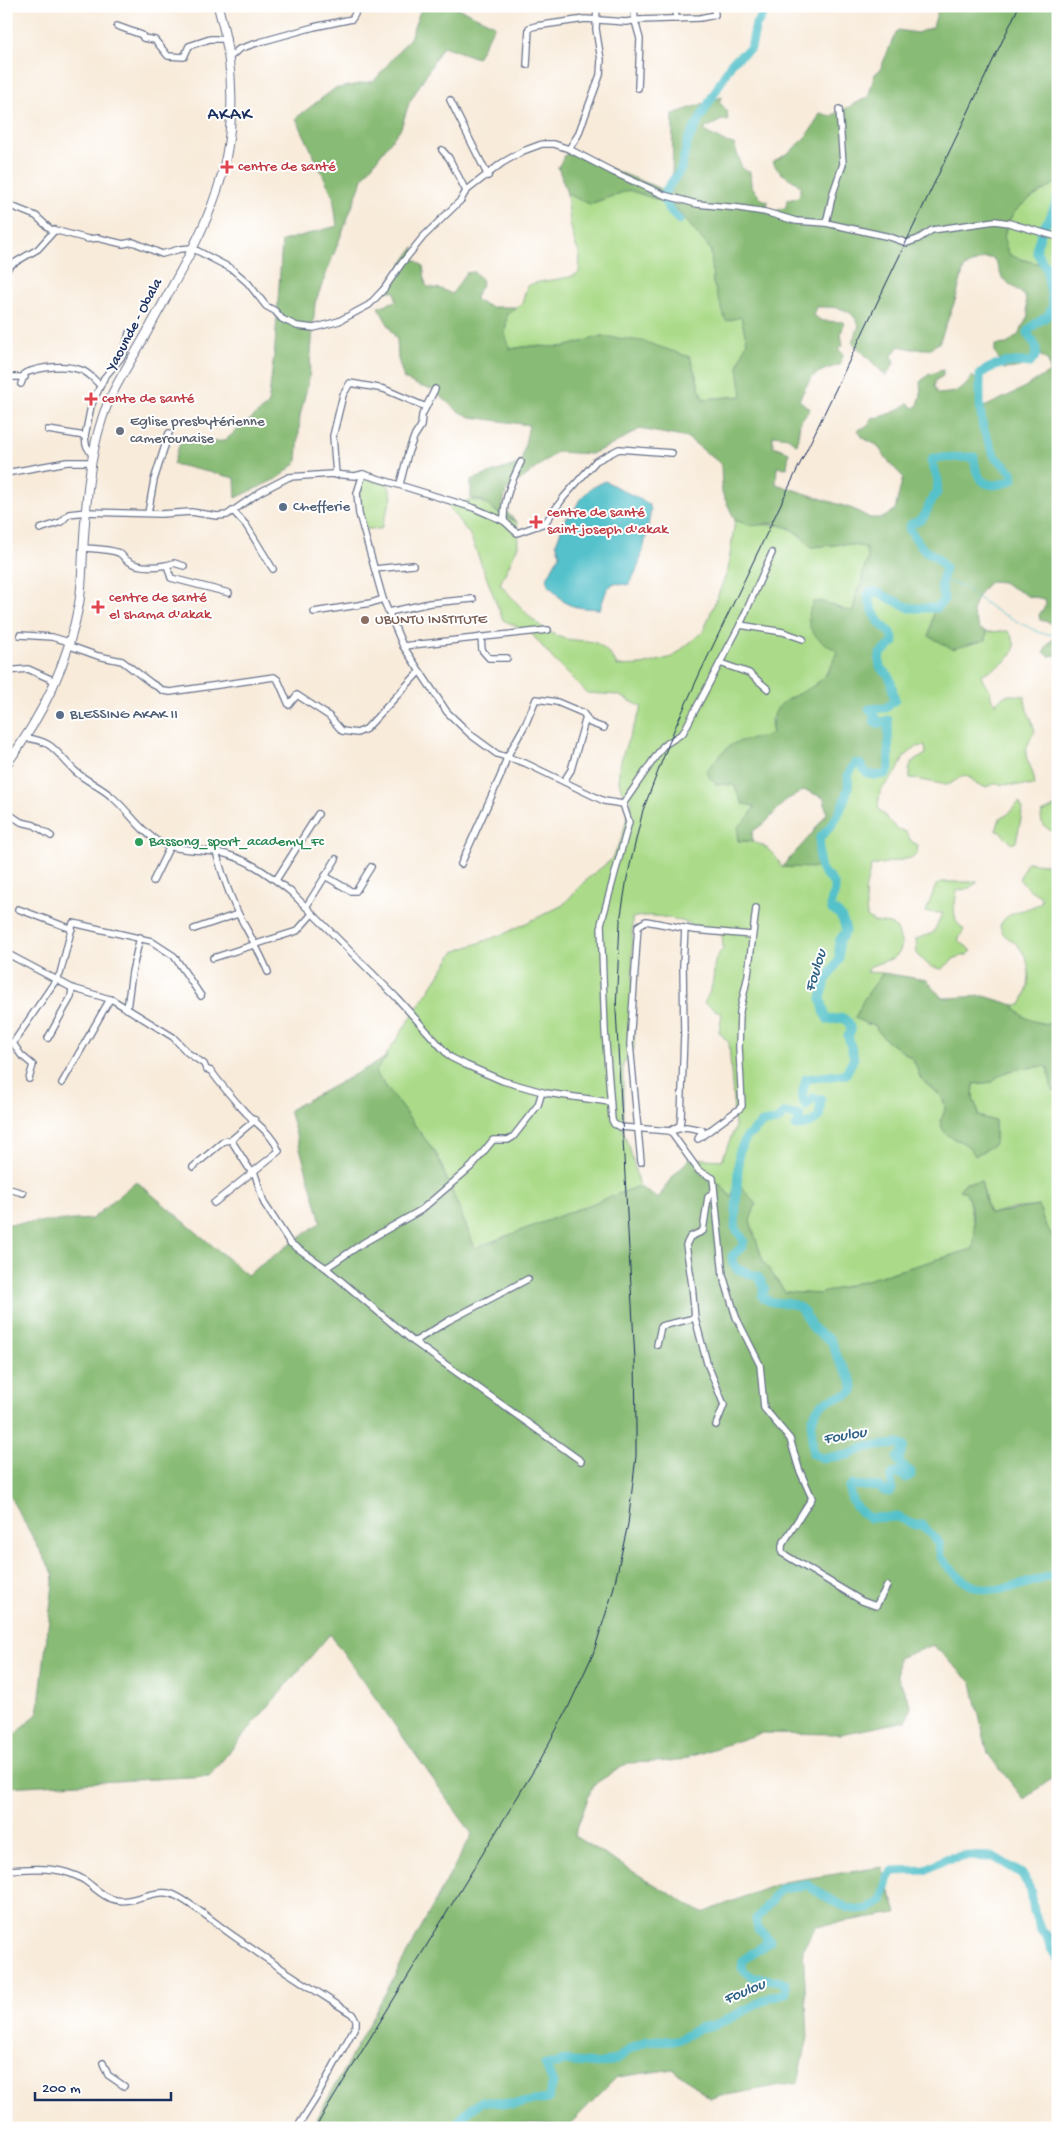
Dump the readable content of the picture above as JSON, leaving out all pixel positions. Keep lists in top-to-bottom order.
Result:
{
  "streets": {
    "highway": ["Yaounde - Obala"]
  },
  "districts": ["AKAK"],
  "water": ["Foulou"],
  "places": {
    "health": [
      "centre de santé",
      "cente de santé",
      "centre de santé saint joseph d'akak",
      "centre de santé el shama d'akak"
    ],
    "other": [
      "Eglise presbytérienne camerounaise",
      "Chefferie",
      "UBUNTU INSTITUTE",
      "BLESSING AKAK II",
      "Bassong_sport_academy_Fc"
    ]
  },
  "scale_bar": "200 m"
}
